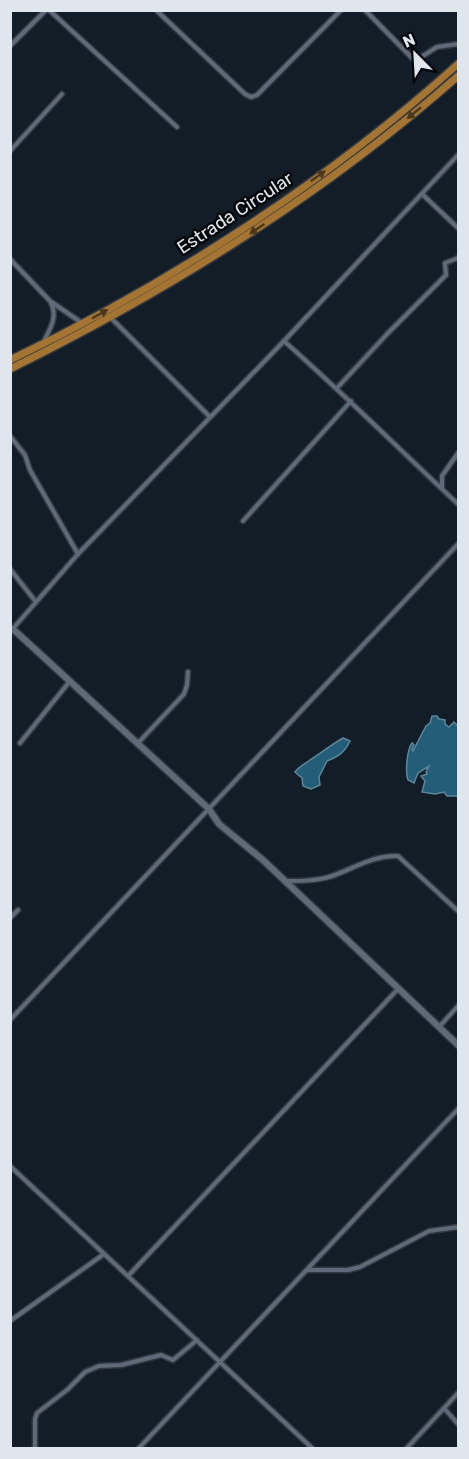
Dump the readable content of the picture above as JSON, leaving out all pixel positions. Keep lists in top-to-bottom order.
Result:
{
  "streets": {
    "main road": ["Estrada Circular"]
  },
  "north": "top left"
}
